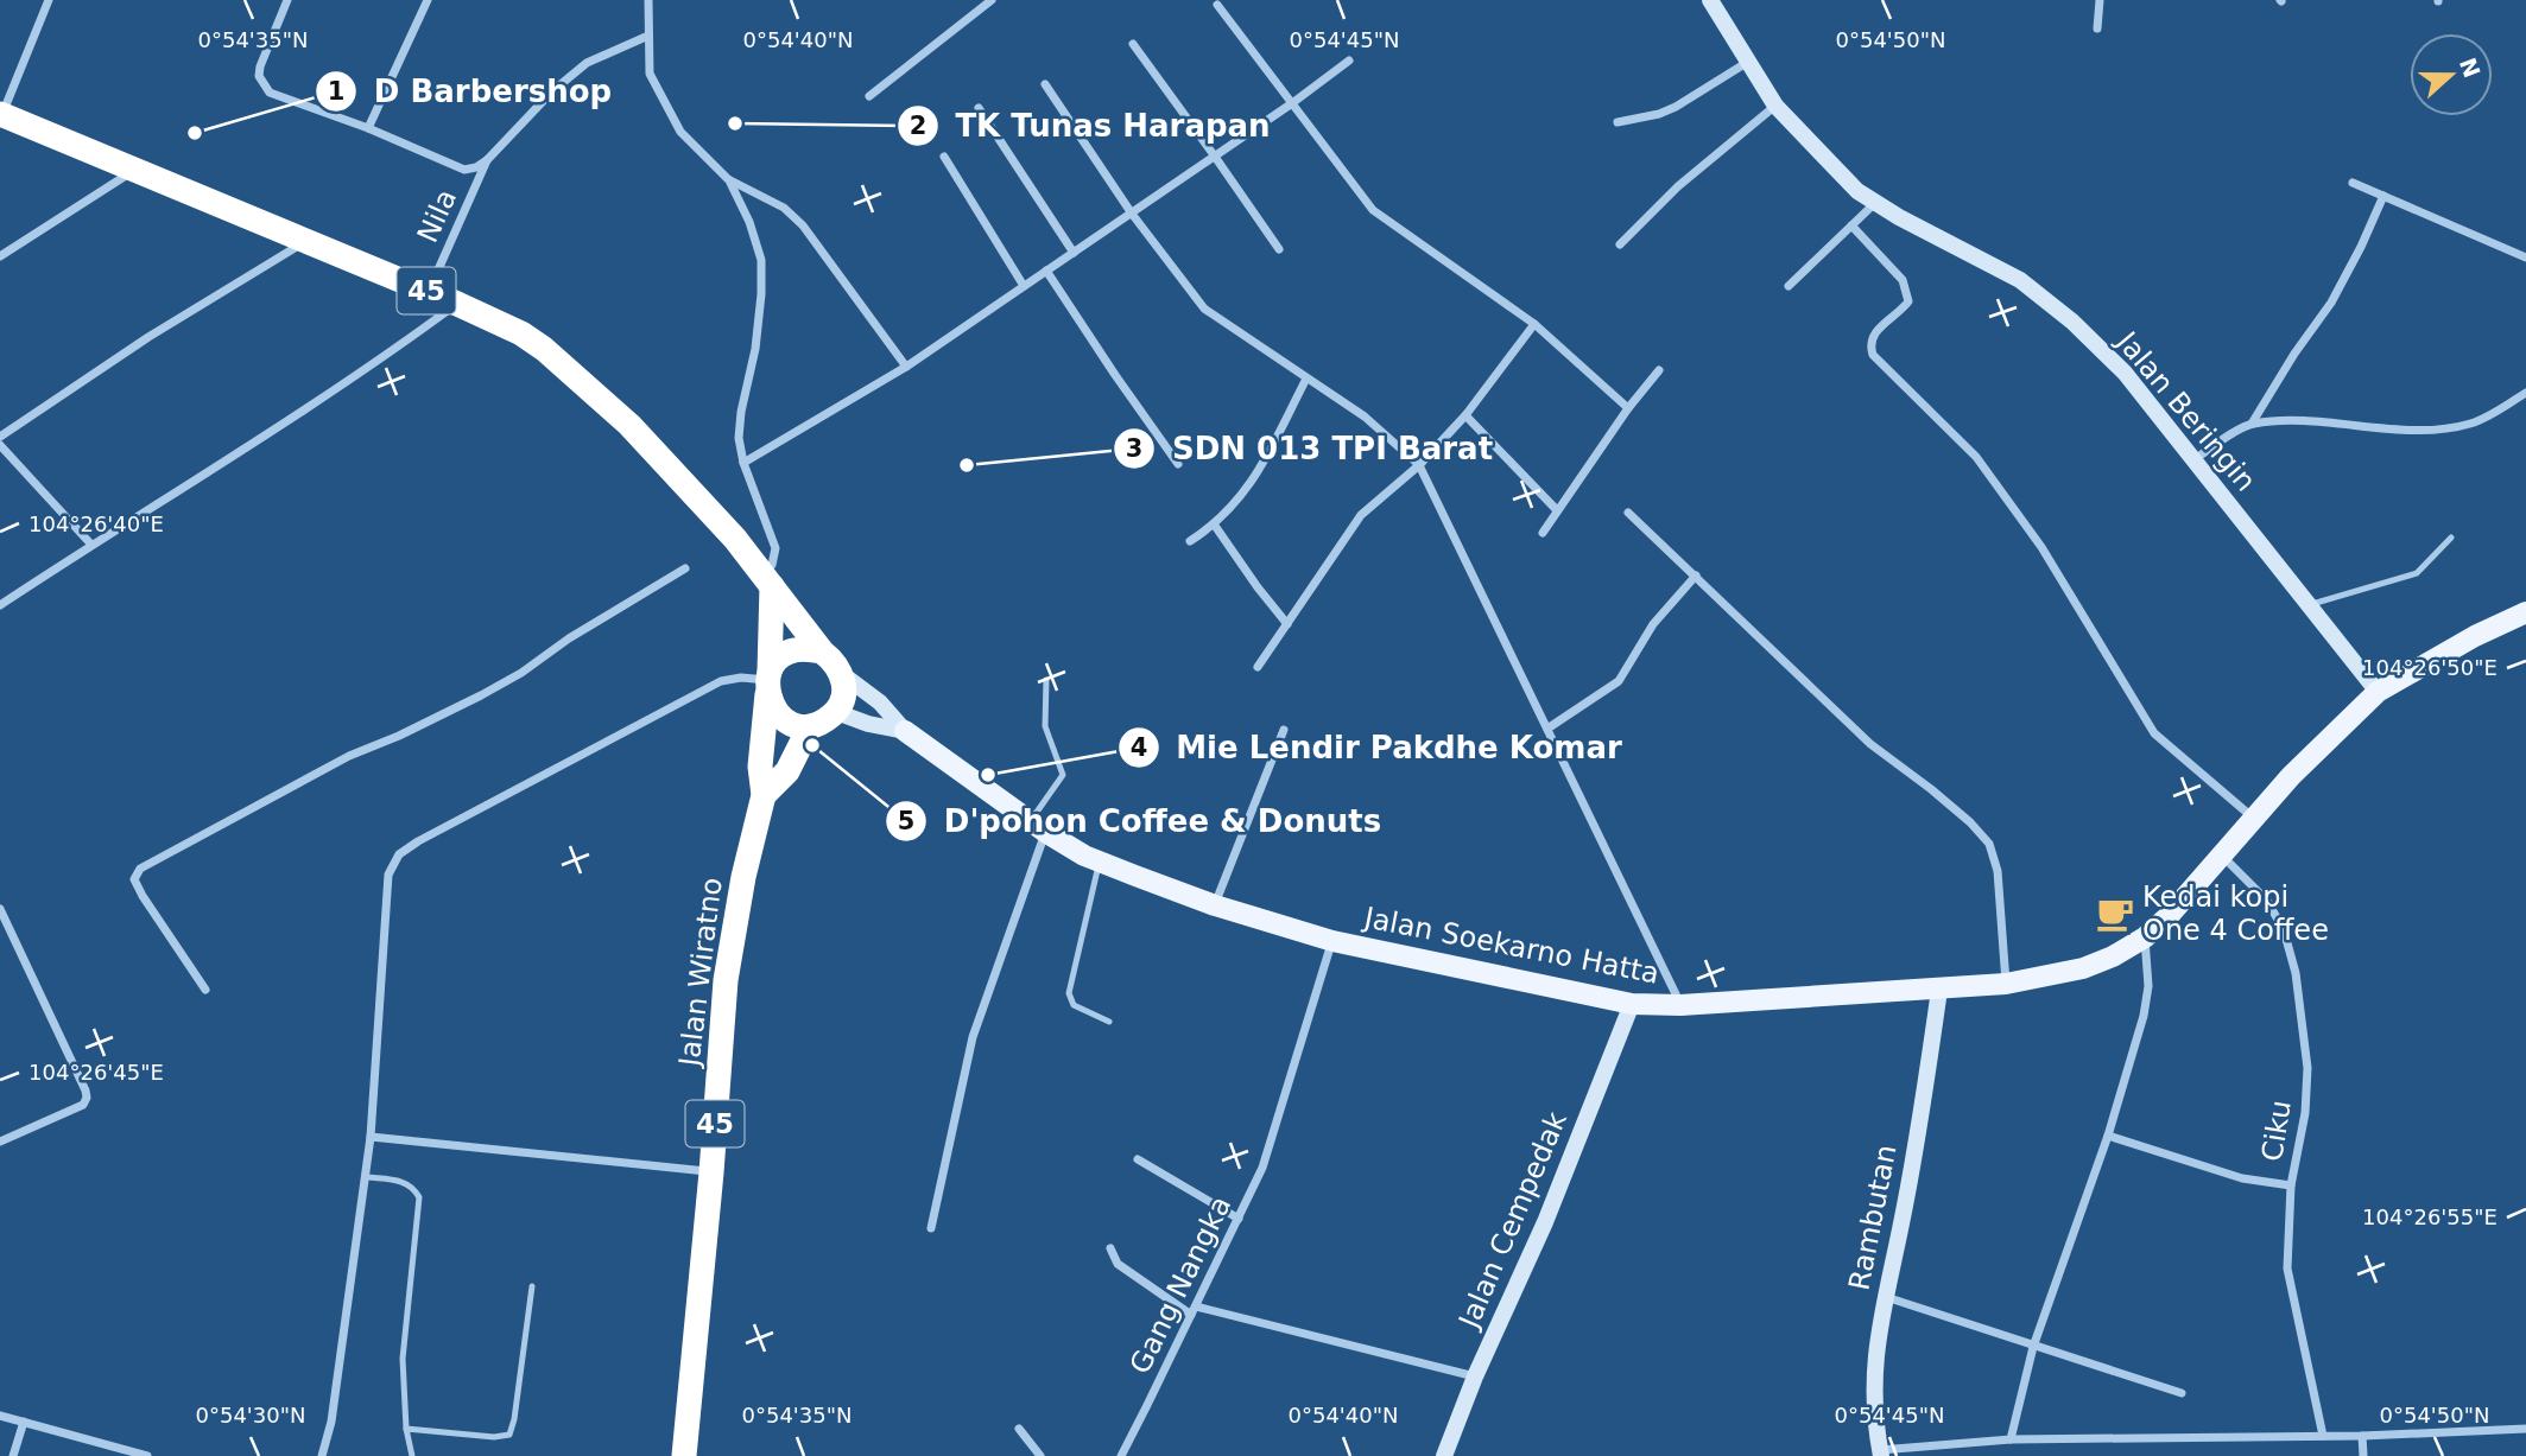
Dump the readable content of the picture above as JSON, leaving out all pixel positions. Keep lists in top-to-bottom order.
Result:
{
  "streets": {
    "highway": ["45", "Jalan Wiratno"],
    "main road": ["Jalan Soekarno Hatta"],
    "street": [
      "Nila",
      "Jalan Beringin",
      "Ciku",
      "Rambutan",
      "Jalan Cempedak",
      "Gang Nangka"
    ]
  },
  "crossings": [
    ["Nila", "45"],
    ["45", "Jalan Soekarno Hatta"],
    ["45", "Jalan Wiratno"],
    ["Jalan Beringin", "Jalan Soekarno Hatta"],
    ["Jalan Soekarno Hatta", "Jalan Wiratno"],
    ["Jalan Soekarno Hatta", "Ciku"],
    ["Jalan Soekarno Hatta", "Rambutan"],
    ["Jalan Soekarno Hatta", "Jalan Cempedak"],
    ["Jalan Soekarno Hatta", "Gang Nangka"]
  ],
  "places": {
    "other": [
      "TK Tunas Harapan",
      "D Barbershop",
      "SDN 013 TPI Barat",
      "D'pohon Coffee & Donuts",
      "Mie Lendir Pakdhe Komar"
    ],
    "cafe": ["Kedai kopi One 4 Coffee"]
  },
  "north": "right",
  "coordinates": [
    "0°54'35\"N",
    "0°54'40\"N",
    "0°54'45\"N",
    "0°54'50\"N",
    "104°26'40\"E",
    "104°26'50\"E",
    "104°26'45\"E",
    "104°26'55\"E",
    "0°54'30\"N"
  ]
}
